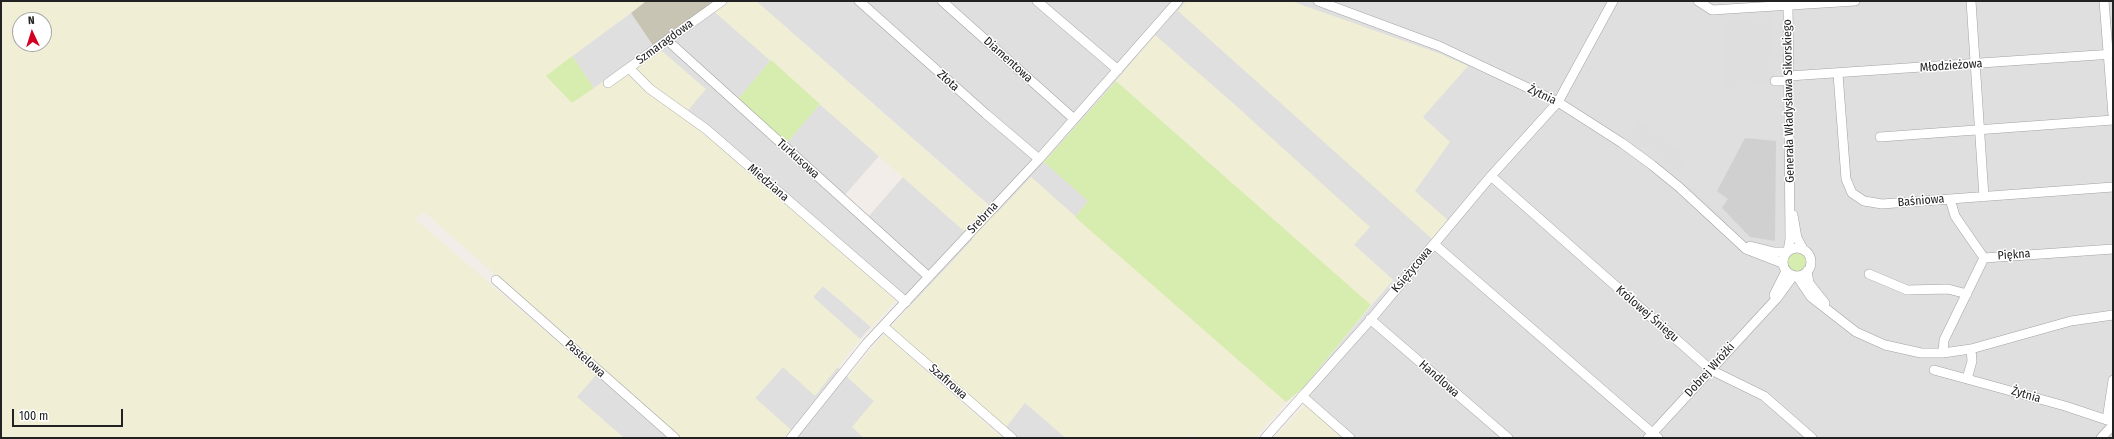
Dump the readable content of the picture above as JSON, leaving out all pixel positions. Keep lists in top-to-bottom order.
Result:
{
  "streets": {
    "street": [
      "Szmaragdowa",
      "Diamentowa",
      "Młodzieżowa",
      "Złota",
      "Żytnia",
      "Generała Władysława Sikorskiego",
      "Turkusowa",
      "Miedziana",
      "Baśniowa",
      "Srebrna",
      "Piękna",
      "Księżycowa",
      "Królowej Śniegu",
      "Pastelowa",
      "Dobrej Wróżki",
      "Handlowa",
      "Szafirowa"
    ]
  },
  "crossings": [
    ["Szmaragdowa", "Turkusowa"],
    ["Szmaragdowa", "Miedziana"],
    ["Diamentowa", "Srebrna"],
    ["Młodzieżowa", "Generała Władysława Sikorskiego"],
    ["Młodzieżowa", "Baśniowa"],
    ["Złota", "Srebrna"],
    ["Żytnia", "Generała Władysława Sikorskiego"],
    ["Żytnia", "Księżycowa"],
    ["Żytnia", "Dobrej Wróżki"],
    ["Generała Władysława Sikorskiego", "Dobrej Wróżki"],
    ["Turkusowa", "Srebrna"],
    ["Miedziana", "Srebrna"],
    ["Baśniowa", "Piękna"],
    ["Srebrna", "Szafirowa"],
    ["Księżycowa", "Królowej Śniegu"],
    ["Księżycowa", "Handlowa"],
    ["Królowej Śniegu", "Dobrej Wróżki"]
  ],
  "scale_bar": "100 m",
  "north": "top"
}
